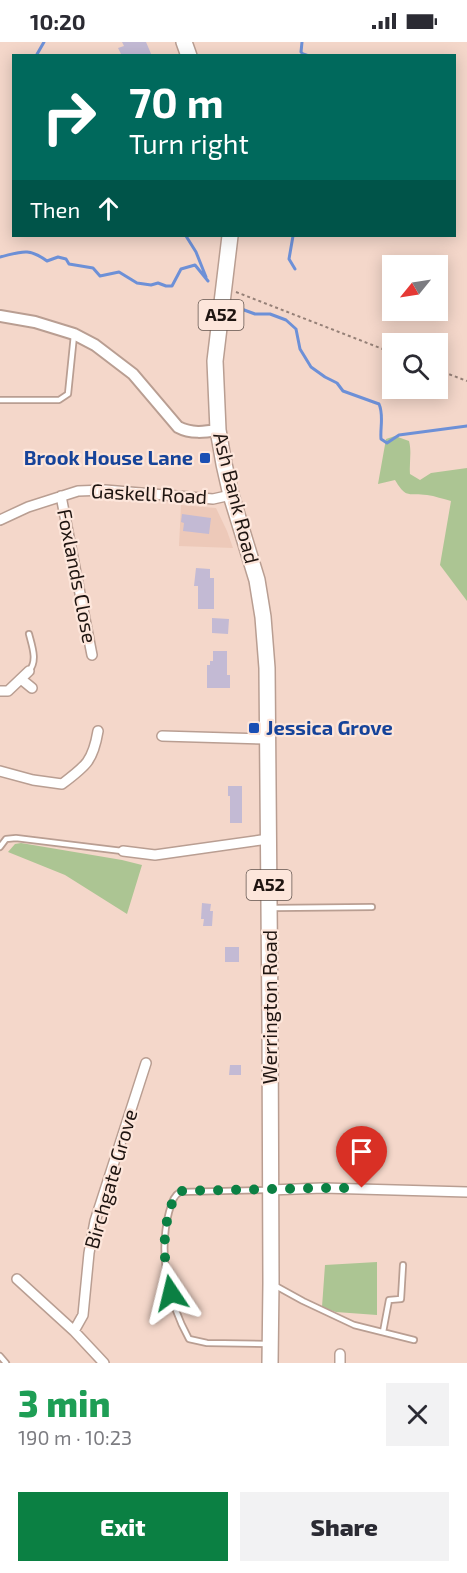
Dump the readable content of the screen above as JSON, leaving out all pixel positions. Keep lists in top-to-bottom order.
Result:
{
  "streets": {
    "highway": ["A52", "Ash Bank Road", "Werrington Road"],
    "street": ["Gaskell Road", "Foxlands Close", "Birchgate Grove"]
  },
  "crossings": [
    ["Gaskell Road", "Ash Bank Road"],
    ["Gaskell Road", "Foxlands Close"],
    ["Ash Bank Road", "Werrington Road"]
  ],
  "places": {
    "transit": ["Brook House Lane", "Jessica Grove"]
  },
  "north": "bottom left",
  "page": {
    "status": "10:20",
    "turn": ["70 m", "Turn right"],
    "then": "Then",
    "heading": ["3 min", "190 m · 10:23"],
    "buttons": ["Exit", "Share"]
  }
}
